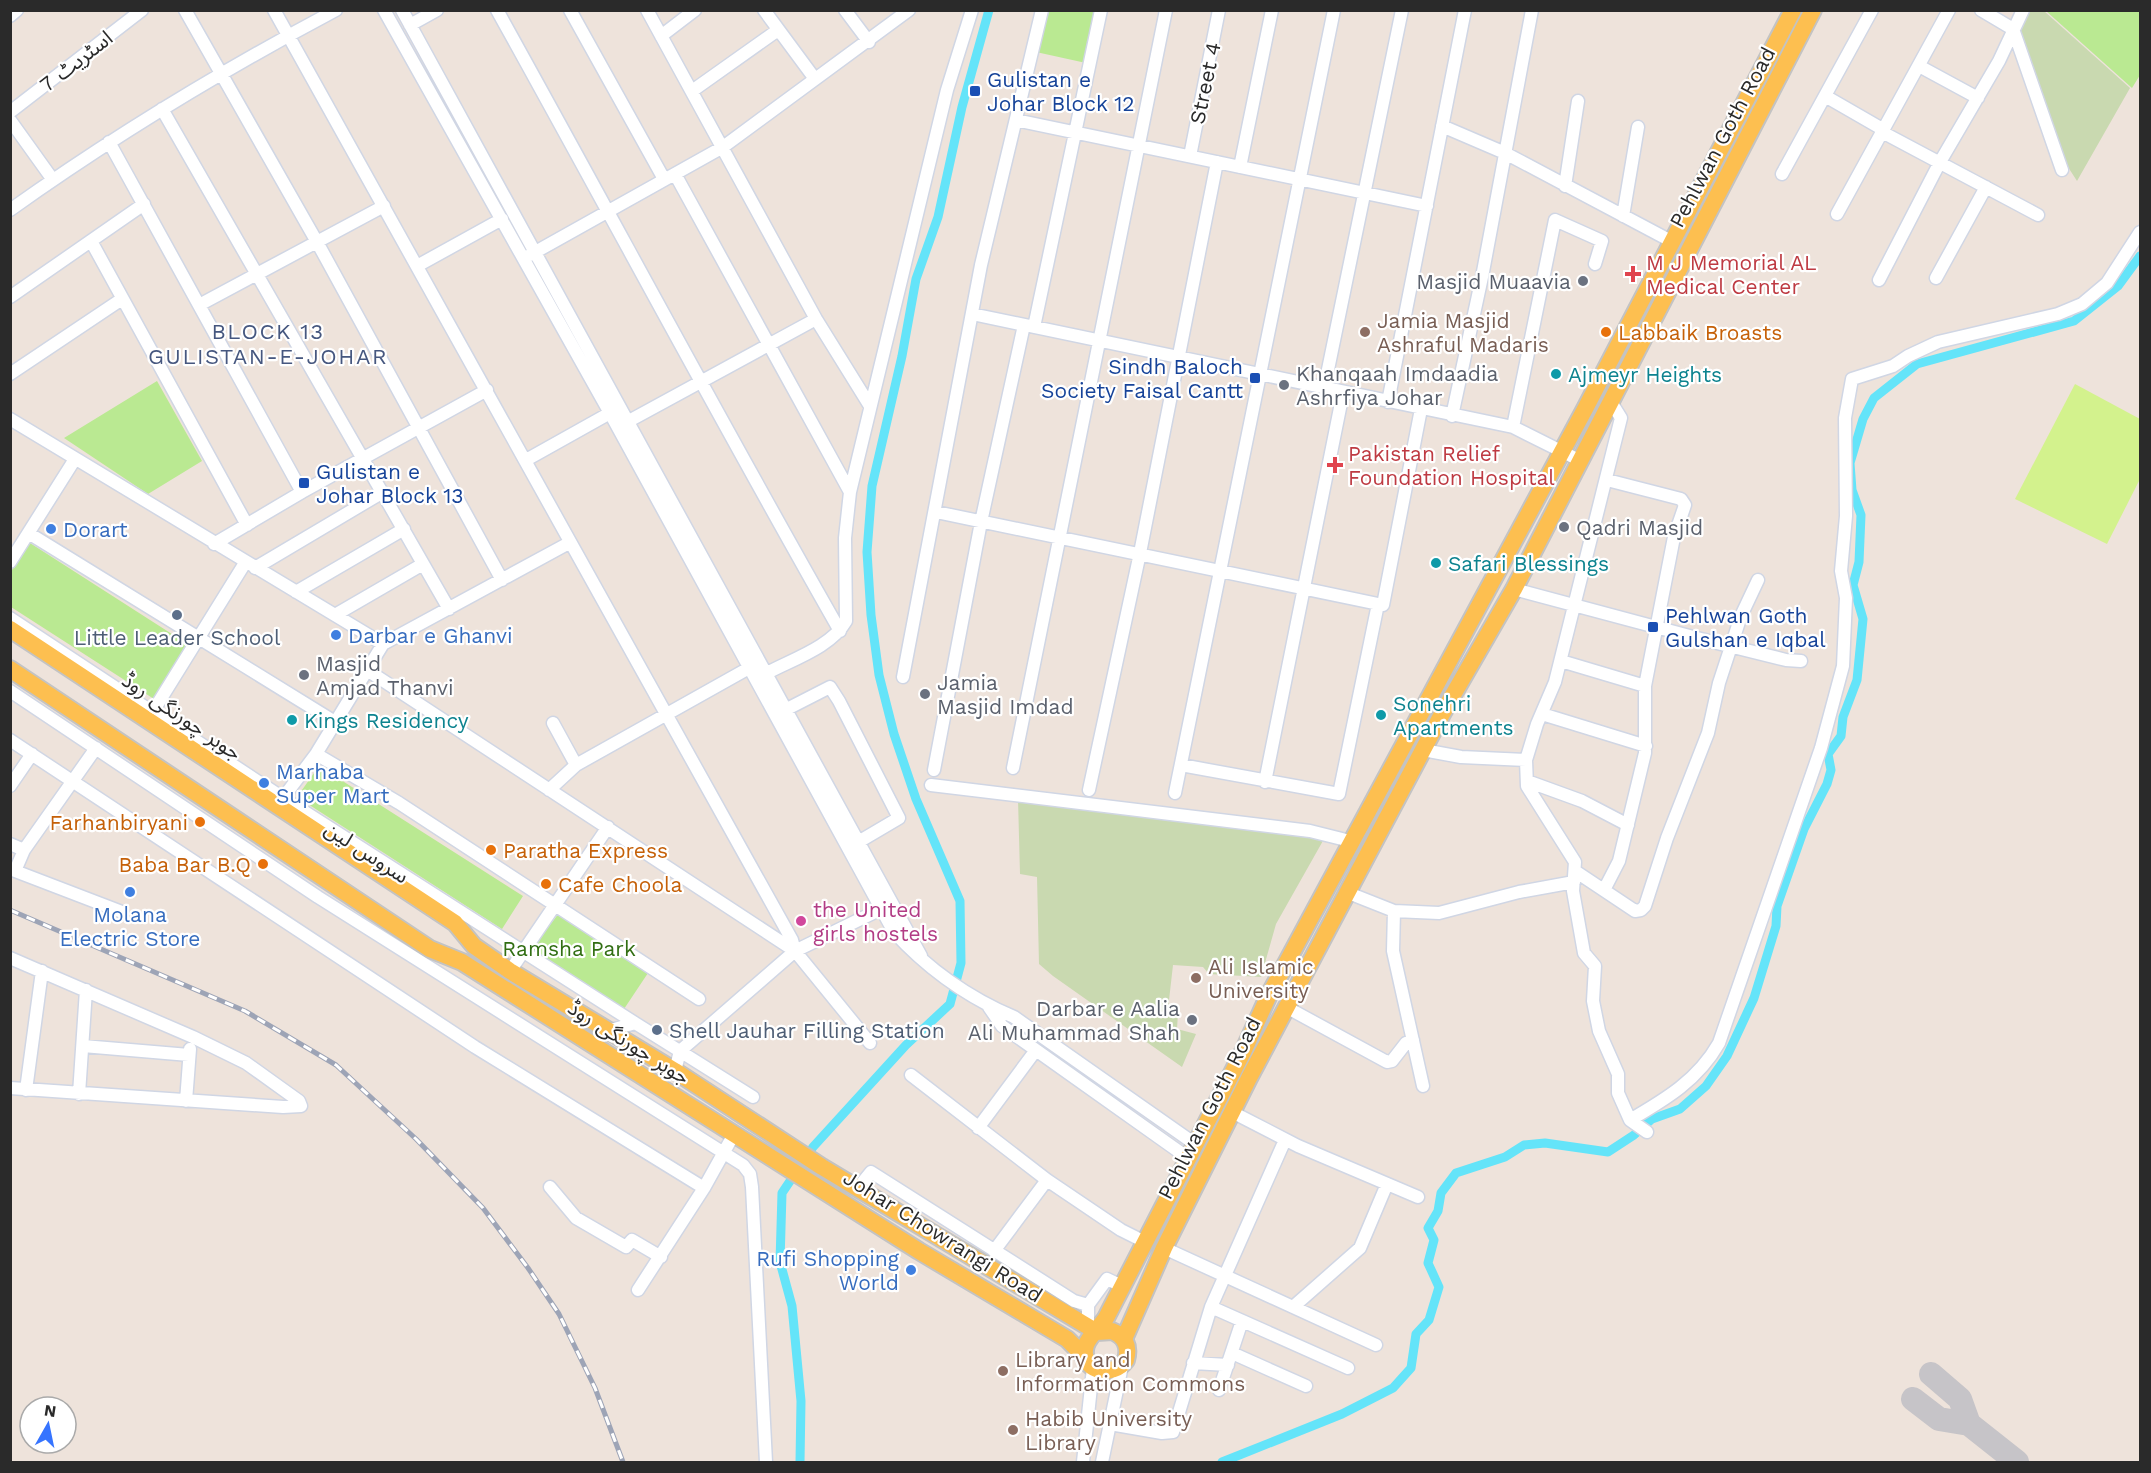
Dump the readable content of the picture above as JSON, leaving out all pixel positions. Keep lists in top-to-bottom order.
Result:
{
  "streets": {
    "main road": ["Pehlwan Goth Road", "جوہر چورنگی روڈ", "Johar Chowrangi Road"],
    "street": ["اسٹریٹ 7", "Street 4", "سروس لین"]
  },
  "crossings": [
    ["Pehlwan Goth Road", "Johar Chowrangi Road"],
    ["جوہر چورنگی روڈ", "سروس لین"],
    ["جوہر چورنگی روڈ", "Johar Chowrangi Road"]
  ],
  "districts": ["BLOCK 13 GULISTAN-E-JOHAR"],
  "parks": ["Ramsha Park"],
  "places": {
    "transit": [
      "Gulistan e Johar Block 12",
      "Sindh Baloch Society Faisal Cantt",
      "Gulistan e Johar Block 13",
      "Pehlwan Goth Gulshan e Iqbal"
    ],
    "health": ["M J Memorial AL Medical Center", "Pakistan Relief Foundation Hospital"],
    "other": [
      "Masjid Muaavia",
      "Jamia Masjid Ashraful Madaris",
      "Labbaik Broasts",
      "Ajmeyr Heights",
      "Khanqaah Imdaadia Ashrfiya Johar",
      "Qadri Masjid",
      "Dorart",
      "Safari Blessings",
      "Little Leader School",
      "Darbar e Ghanvi",
      "Masjid Amjad Thanvi",
      "Jamia Masjid Imdad",
      "Sonehri Apartments",
      "Kings Residency",
      "Marhaba Super Mart",
      "Farhanbiryani",
      "Paratha Express",
      "Baba Bar B.Q",
      "Cafe Choola",
      "Molana Electric Store",
      "the United girls hostels",
      "Ali Islamic University",
      "Darbar e Aalia Ali Muhammad Shah",
      "Shell Jauhar Filling Station",
      "Rufi Shopping World",
      "Library and Information Commons",
      "Habib University Library"
    ]
  },
  "north": "top"
}
